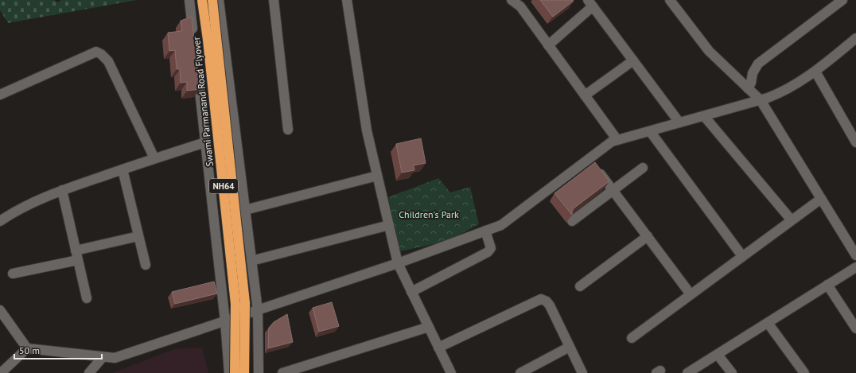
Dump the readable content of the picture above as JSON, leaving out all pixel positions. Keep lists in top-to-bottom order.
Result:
{
  "streets": {
    "highway": ["Swami Parmanand Road Flyover", "NH64"]
  },
  "parks": ["Children's Park"],
  "scale_bar": "50 m"
}
